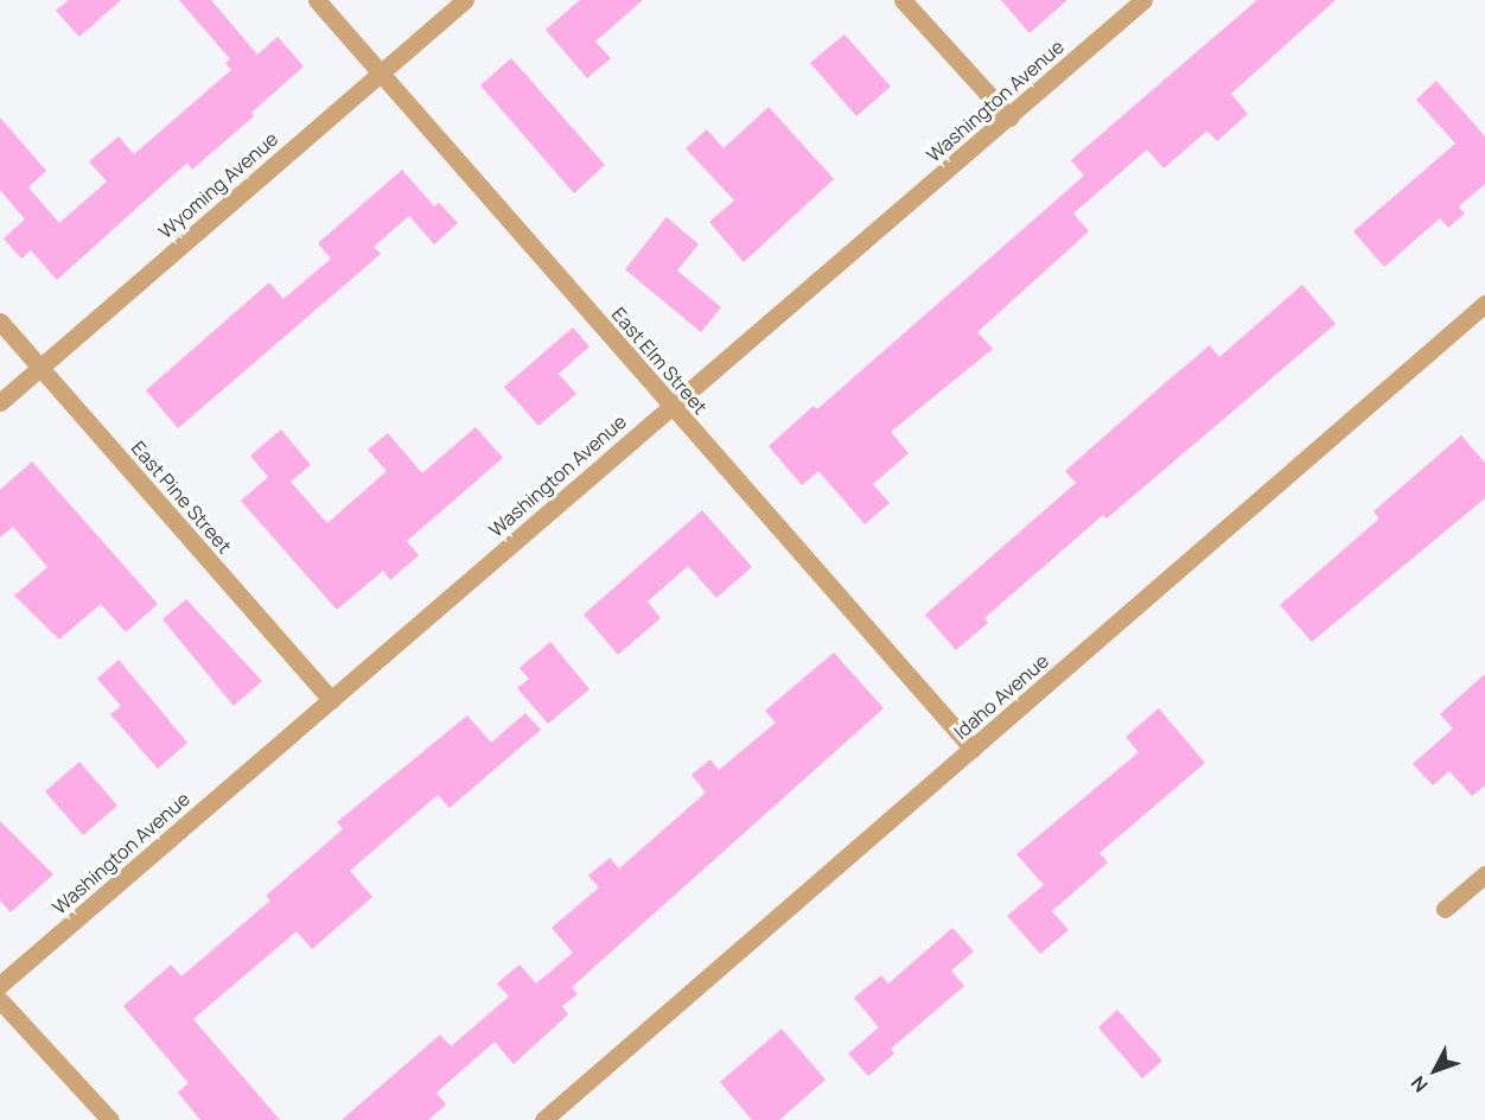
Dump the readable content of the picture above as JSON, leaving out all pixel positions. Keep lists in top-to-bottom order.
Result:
{
  "streets": {
    "street": [
      "Washington Avenue",
      "Wyoming Avenue",
      "East Elm Street",
      "East Pine Street",
      "Idaho Avenue"
    ]
  },
  "crossings": [
    ["Washington Avenue", "East Elm Street"],
    ["Washington Avenue", "East Pine Street"],
    ["Wyoming Avenue", "East Elm Street"],
    ["Wyoming Avenue", "East Pine Street"],
    ["East Elm Street", "Idaho Avenue"]
  ],
  "north": "bottom left"
}
